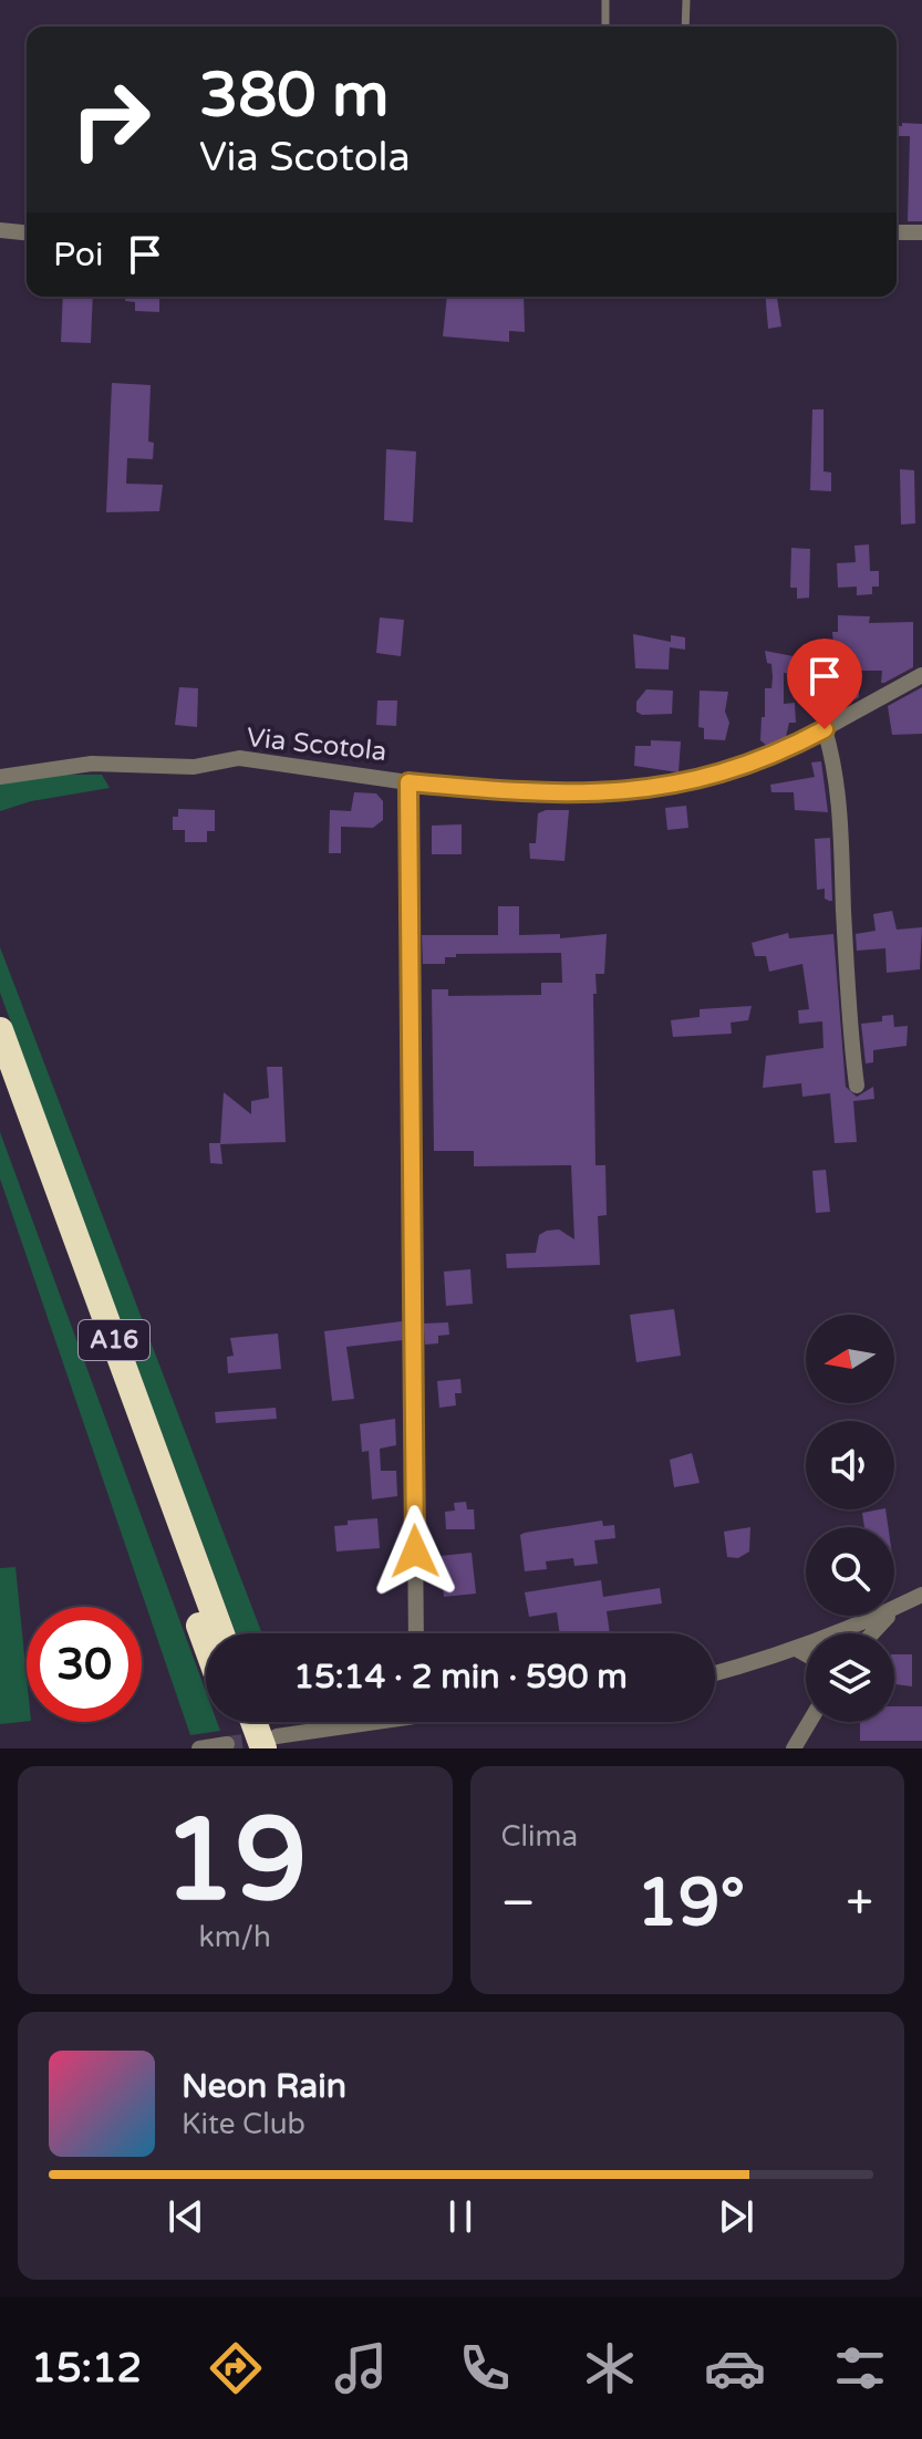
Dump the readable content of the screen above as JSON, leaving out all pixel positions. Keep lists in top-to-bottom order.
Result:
{
  "streets": {
    "highway": ["A16"],
    "street": ["Via Scotola"]
  },
  "north": "left",
  "page": {
    "turn": ["380 m", "Via Scotola"],
    "then": "Poi",
    "limit": "30",
    "trip": "15:14 · 2 min · 590 m",
    "tile": [
      ["19", "km/h"],
      "Clima"
    ],
    "heat": ["−", "19°", "+"],
    "song": ["Neon Rain", "Kite Club"],
    "tabs": "15:12"
  }
}
